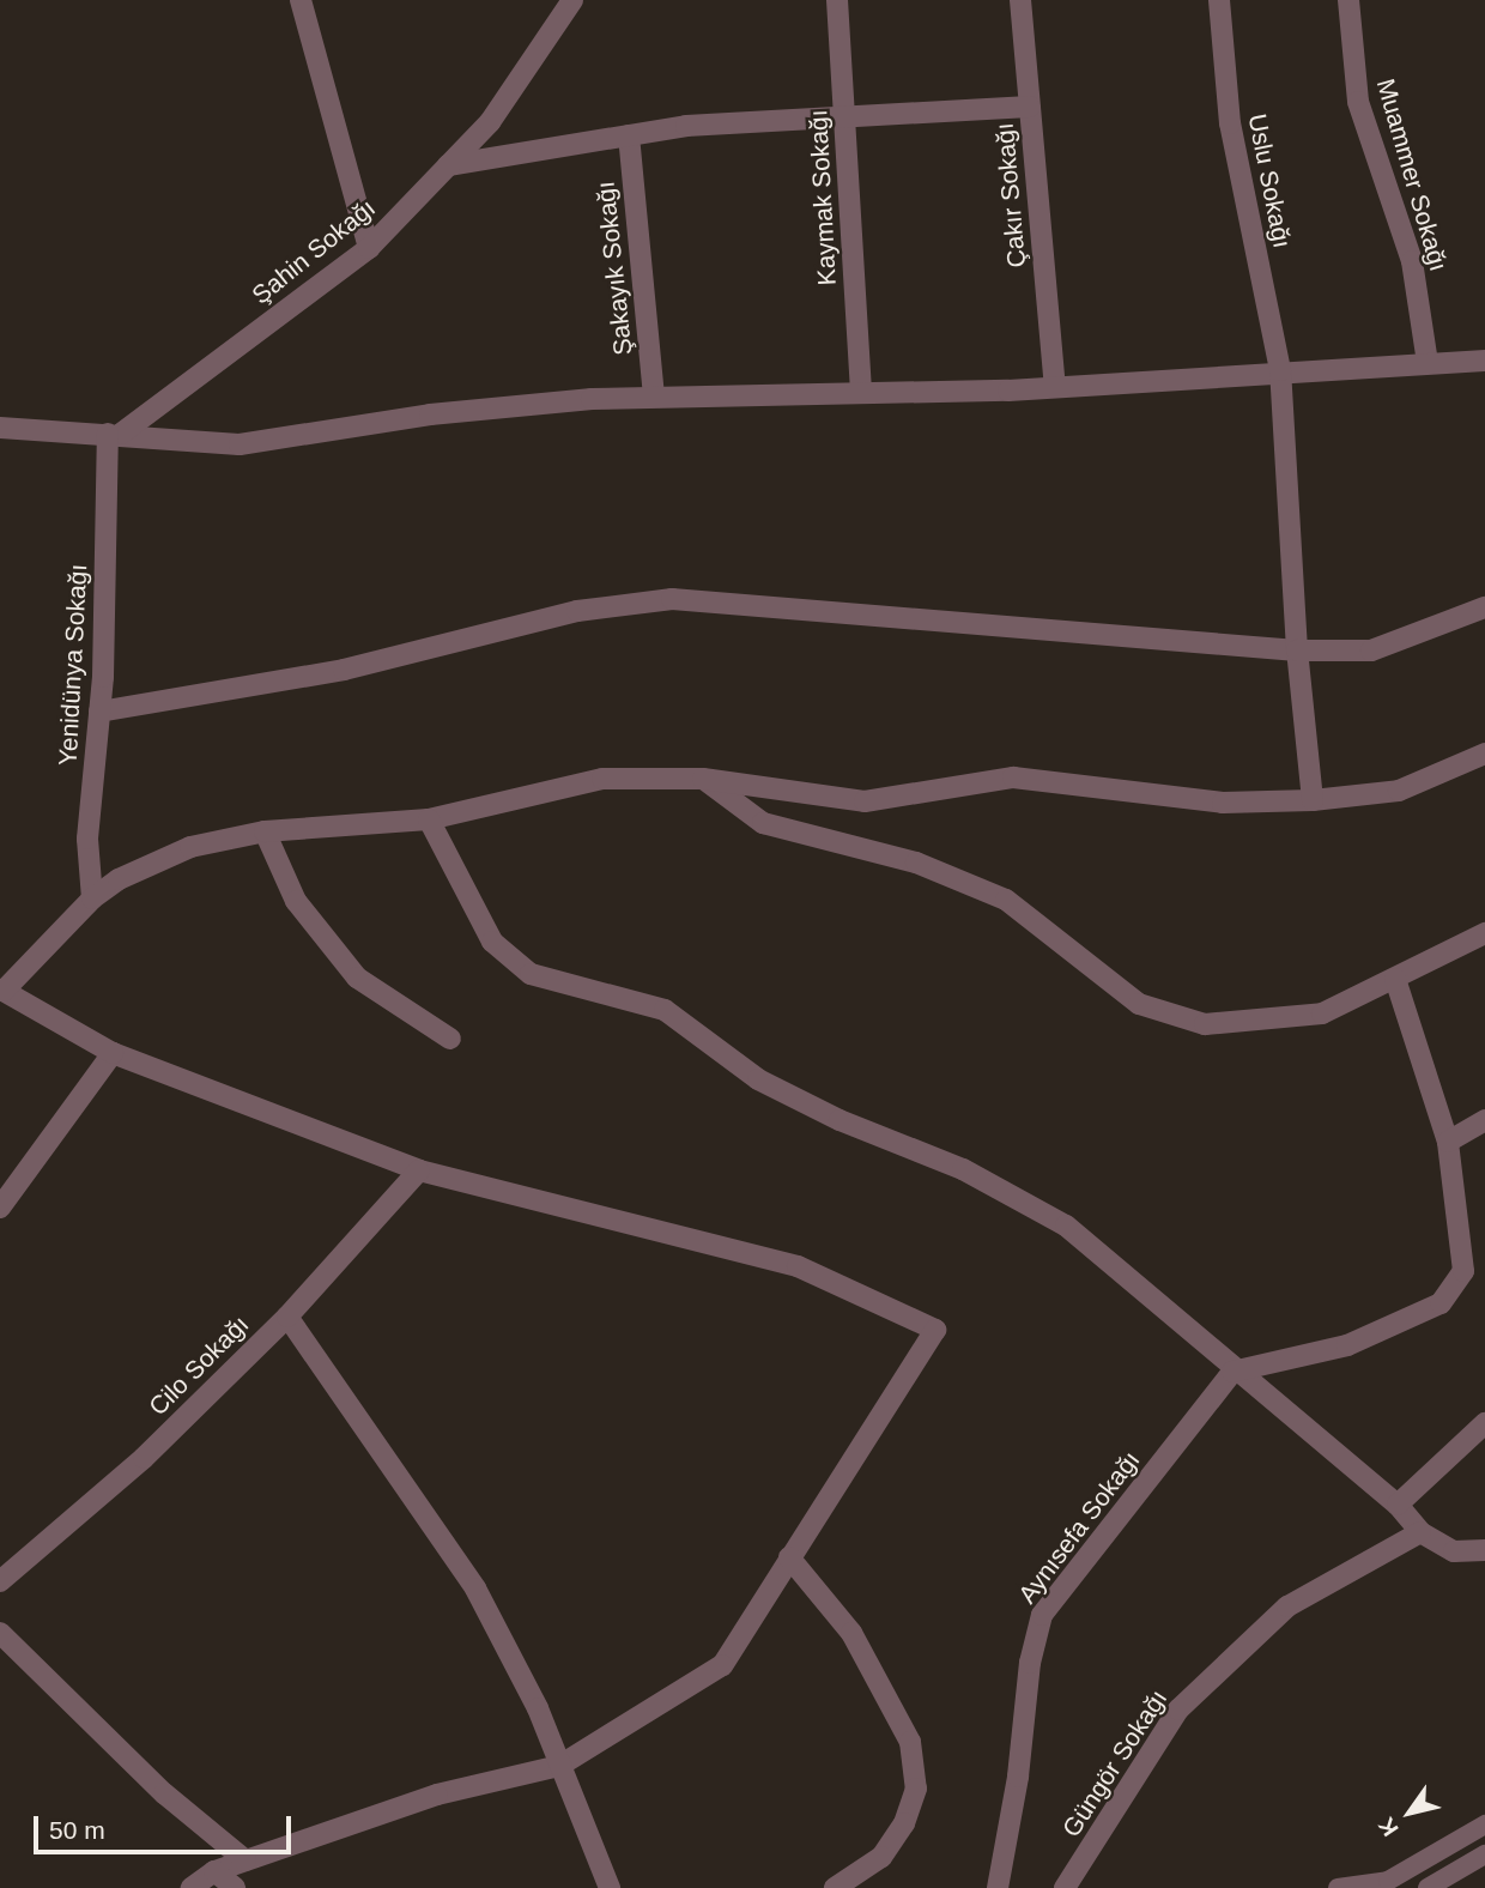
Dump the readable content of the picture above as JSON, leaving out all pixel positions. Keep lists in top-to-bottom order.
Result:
{
  "streets": {
    "street": [
      "Muammer Sokağı",
      "Uslu Sokağı",
      "Çakır Sokağı",
      "Kaymak Sokağı",
      "Şahin Sokağı",
      "Şakayık Sokağı",
      "Yenidünya Sokağı",
      "Cilo Sokağı",
      "Aynısefa Sokağı",
      "Güngör Sokağı"
    ]
  },
  "crossings": [
    ["Şahin Sokağı", "Yenidünya Sokağı"]
  ],
  "scale_bar": "50 m",
  "north": "bottom left"
}
